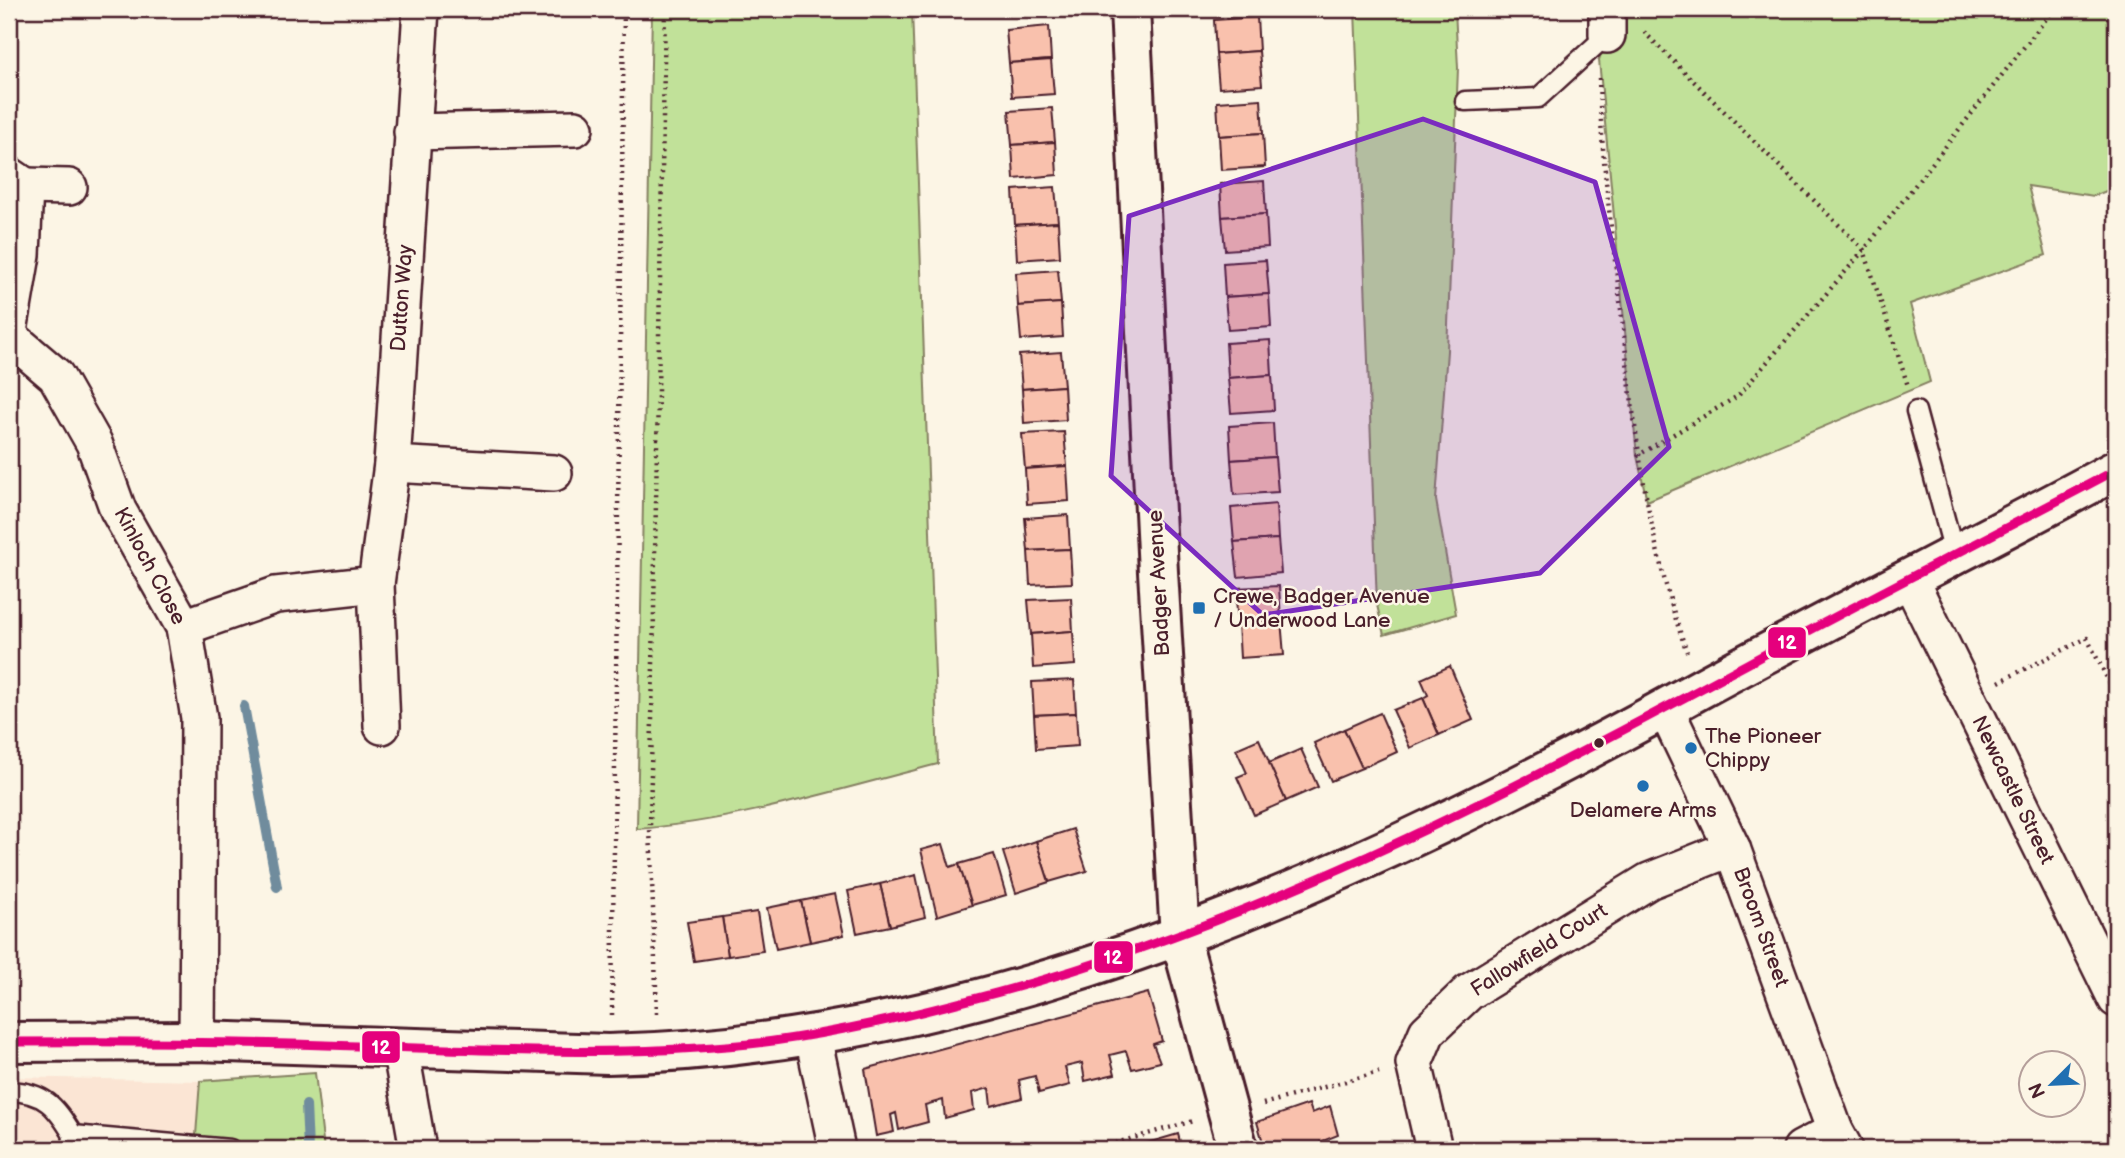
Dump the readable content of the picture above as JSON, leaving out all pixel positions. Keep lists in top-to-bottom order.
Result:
{
  "streets": {
    "street": [
      "Dutton Way",
      "Kinloch Close",
      "Badger Avenue",
      "Newcastle Street",
      "Broom Street",
      "Fallowfield Court"
    ]
  },
  "crossings": [
    ["Broom Street", "Fallowfield Court"]
  ],
  "places": {
    "transit": ["Crewe, Badger Avenue / Underwood Lane"],
    "other": ["The Pioneer Chippy", "Delamere Arms"]
  },
  "lines": ["transit line 12"],
  "north": "bottom left"
}
